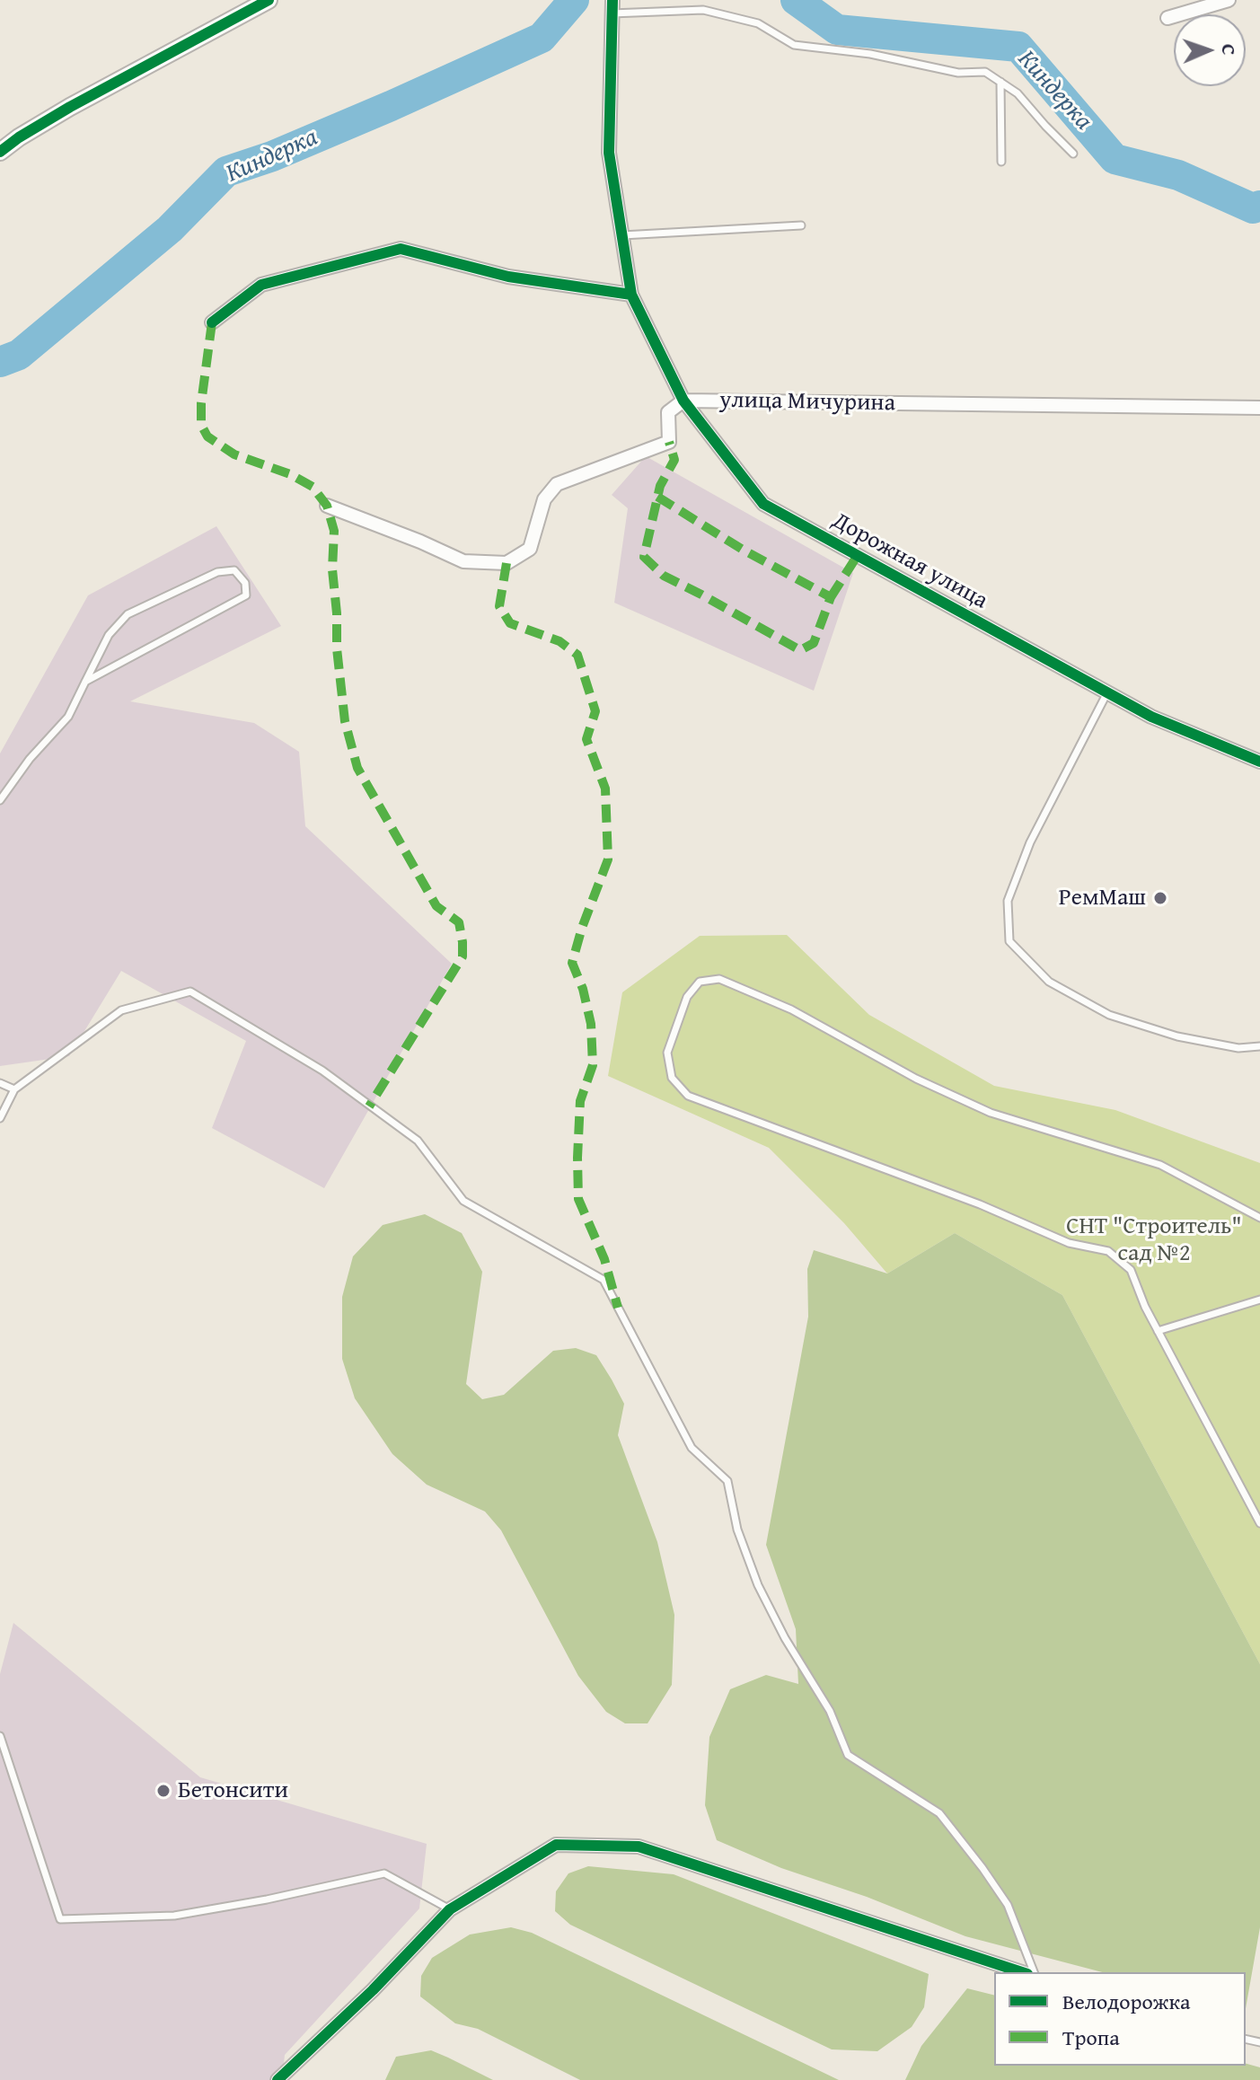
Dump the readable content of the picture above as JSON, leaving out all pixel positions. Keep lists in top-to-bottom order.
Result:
{
  "streets": {
    "street": ["улица Мичурина", "Дорожная улица"]
  },
  "crossings": [
    ["улица Мичурина", "Дорожная улица"]
  ],
  "water": ["Киндерка"],
  "parks": ["СНТ \"Строитель\" сад №2"],
  "places": ["РемМаш", "Бетонсити"],
  "legend": ["Велодорожка", "Тропа"],
  "north": "right"
}
